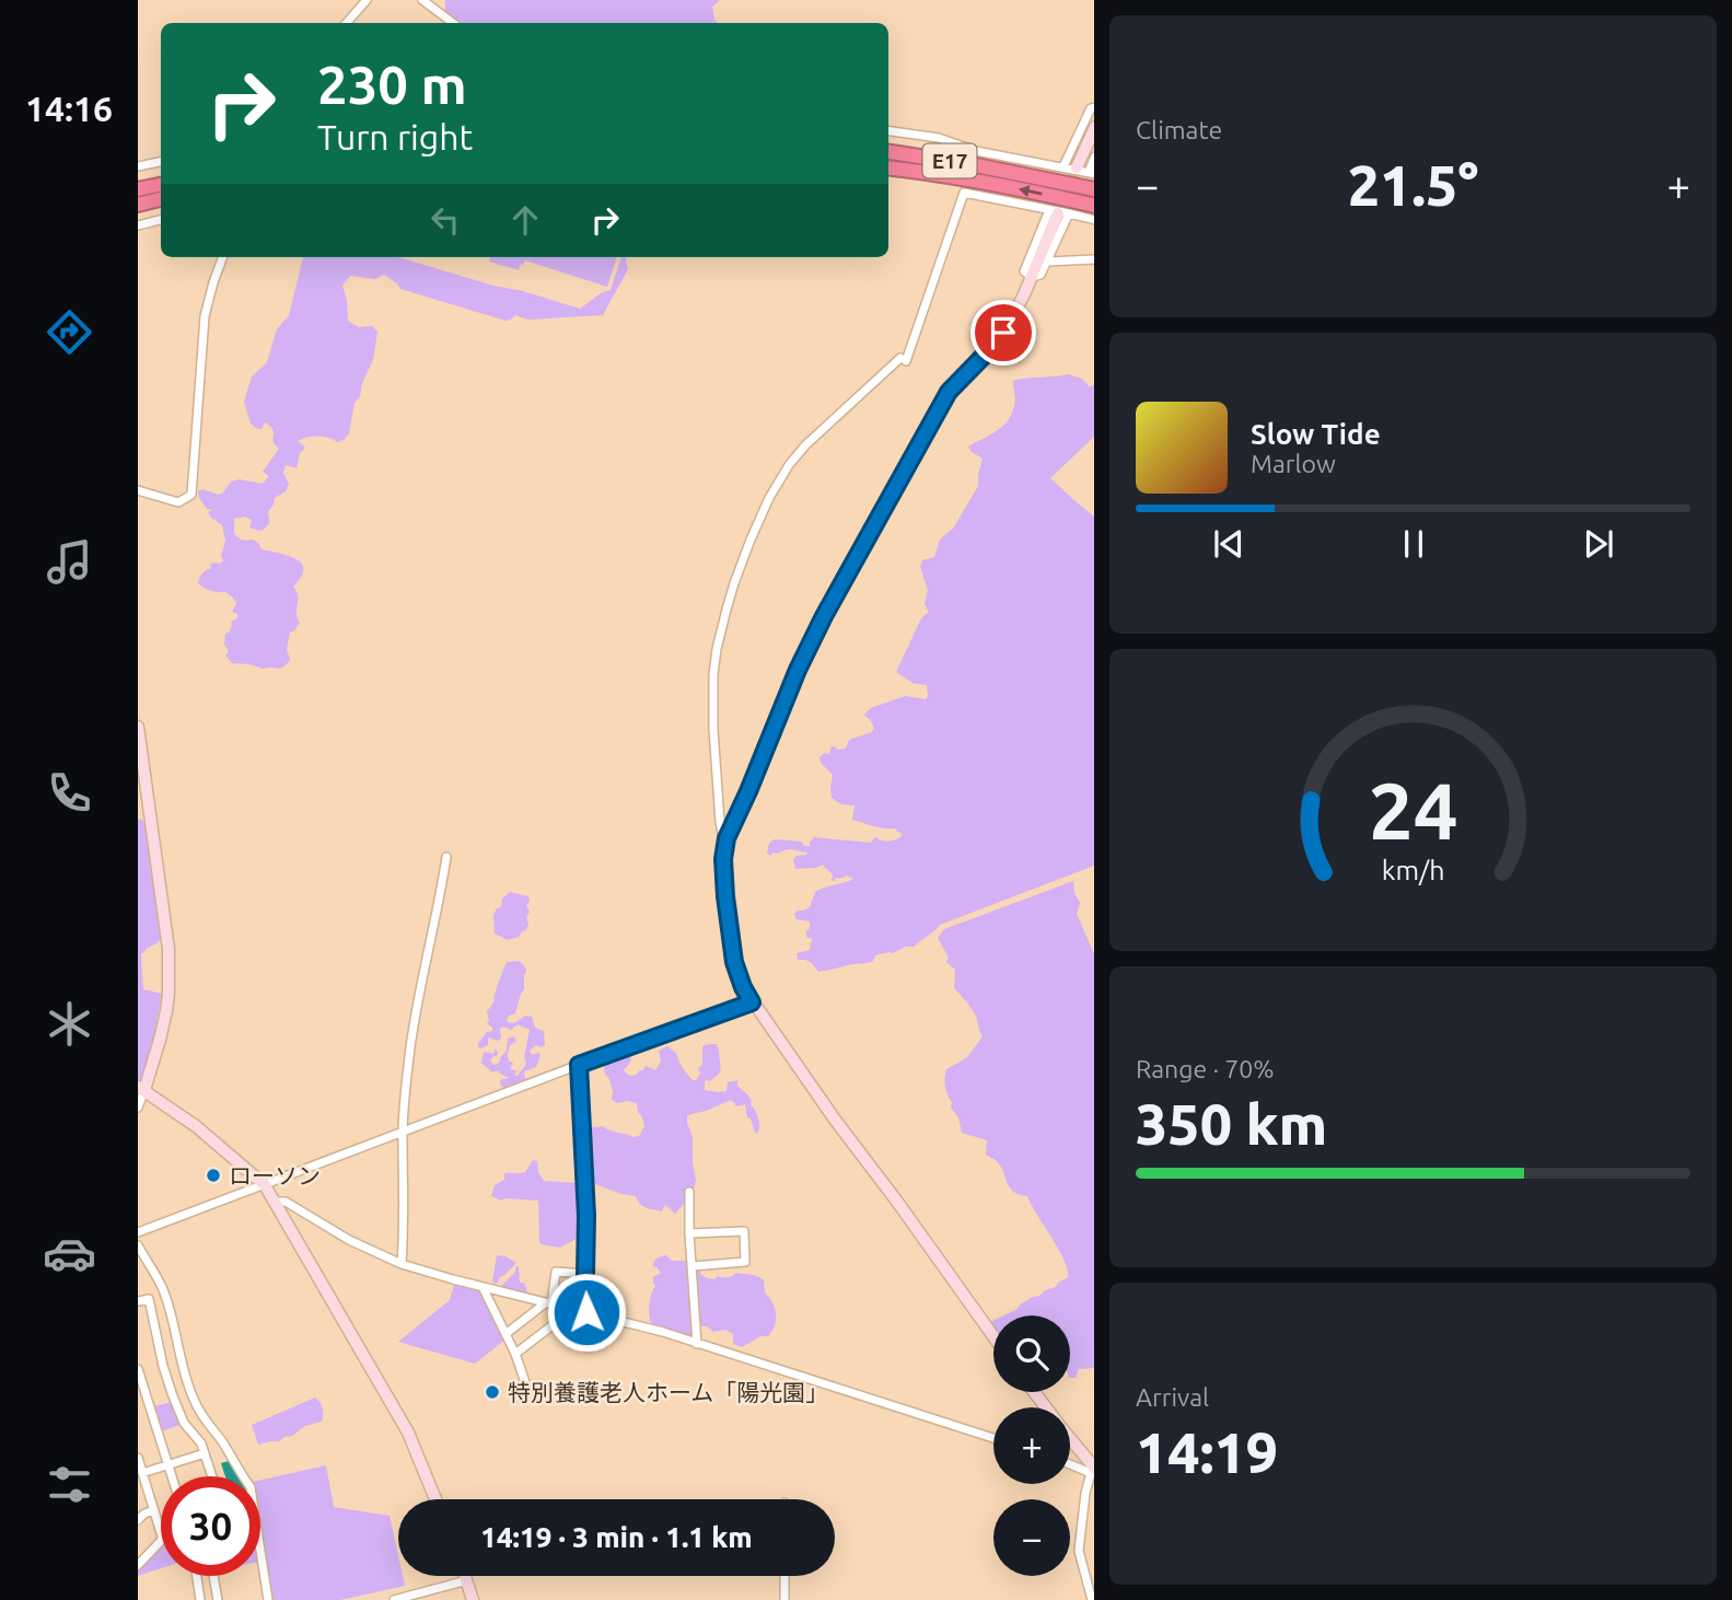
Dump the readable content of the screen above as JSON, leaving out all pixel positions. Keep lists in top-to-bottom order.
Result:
{
  "streets": {
    "highway": ["E17"]
  },
  "places": ["ローソン", "特別養護老人ホーム「陽光園」"],
  "page": {
    "tabs": "14:16",
    "tile": [
      "Climate",
      ["Range · 70%", "350 km"],
      ["Arrival", "14:19"]
    ],
    "turn": ["230 m", "Turn right"],
    "heat": ["−", "21.5°", "+"],
    "song": ["Slow Tide", "Marlow"],
    "map_buttons": ["+", "−"],
    "limit": "30",
    "trip": "14:19 · 3 min · 1.1 km",
    "gauge": ["24", "km/h"]
  }
}
